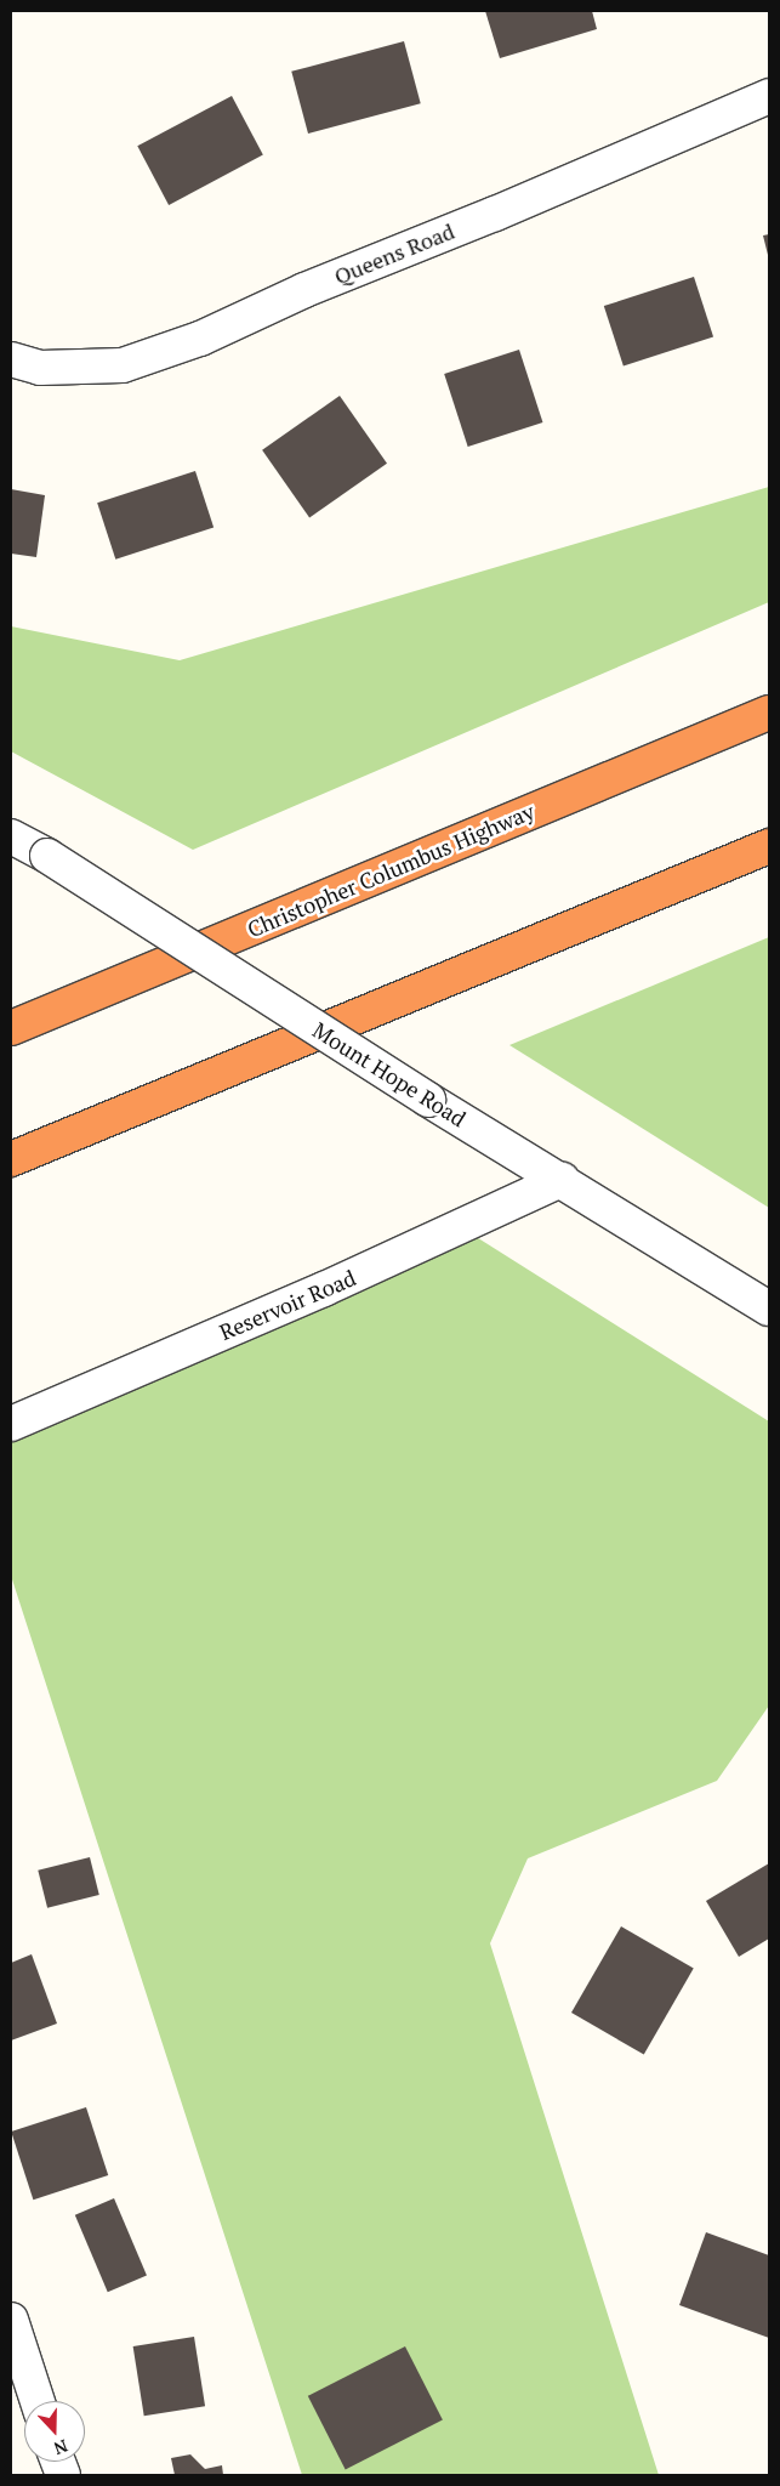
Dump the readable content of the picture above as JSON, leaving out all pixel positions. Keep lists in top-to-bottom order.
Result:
{
  "streets": {
    "highway": ["Christopher Columbus Highway"],
    "street": ["Queens Road", "Mount Hope Road", "Reservoir Road"]
  },
  "crossings": [
    ["Mount Hope Road", "Reservoir Road"]
  ],
  "north": "bottom"
}
